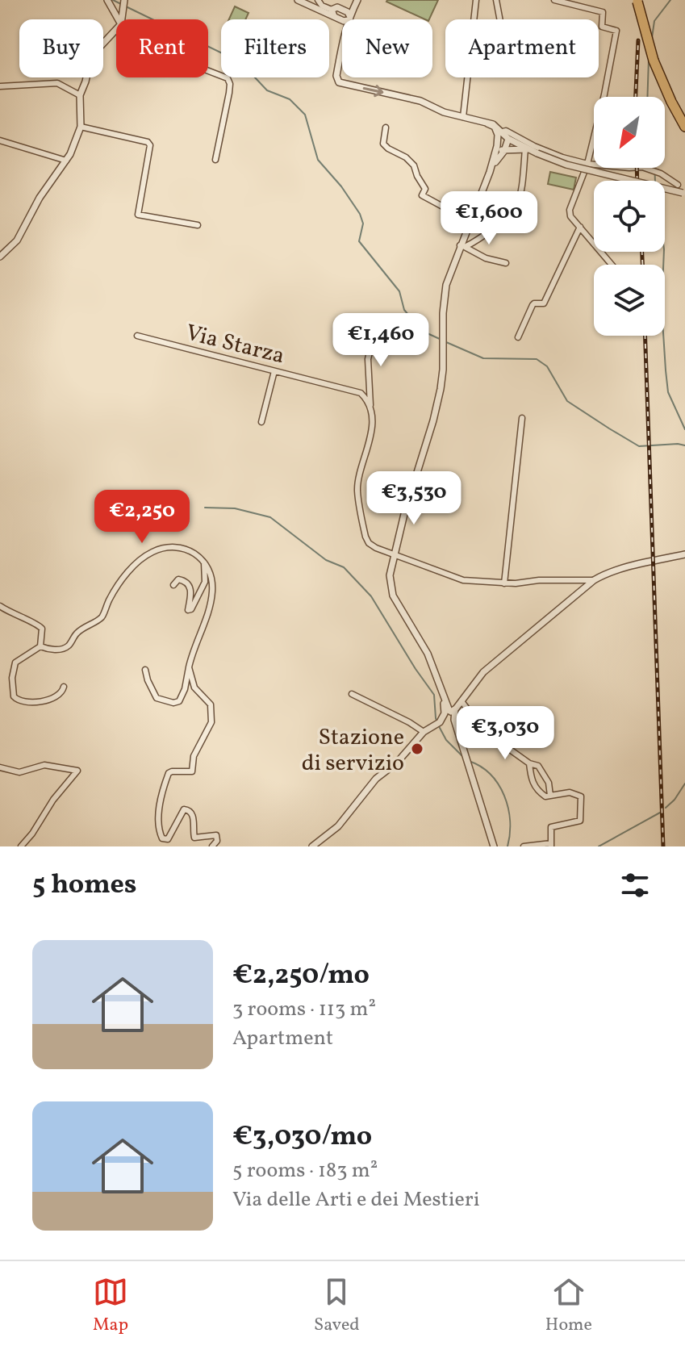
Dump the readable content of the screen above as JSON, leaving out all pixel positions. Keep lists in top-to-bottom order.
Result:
{
  "streets": {
    "street": ["Via Starza"]
  },
  "places": ["Stazione di servizio"],
  "north": "bottom left",
  "page": {
    "chip": [
      "Buy",
      "Rent",
      "Filters",
      "New",
      "Apartment"
    ],
    "price": [
      "€1,600",
      "€1,460",
      "€3,530",
      "€2,250",
      "€3,030"
    ],
    "heading": "5 homes",
    "list": [
      {
        "name": "€2,250/mo",
        "note": "3 rooms · 113 m² · Apartment"
      },
      {
        "name": "€3,030/mo",
        "note": "5 rooms · 183 m² · Via delle Arti e dei Mestieri"
      }
    ],
    "tabs": ["Map", "Saved", "Home"]
  }
}
